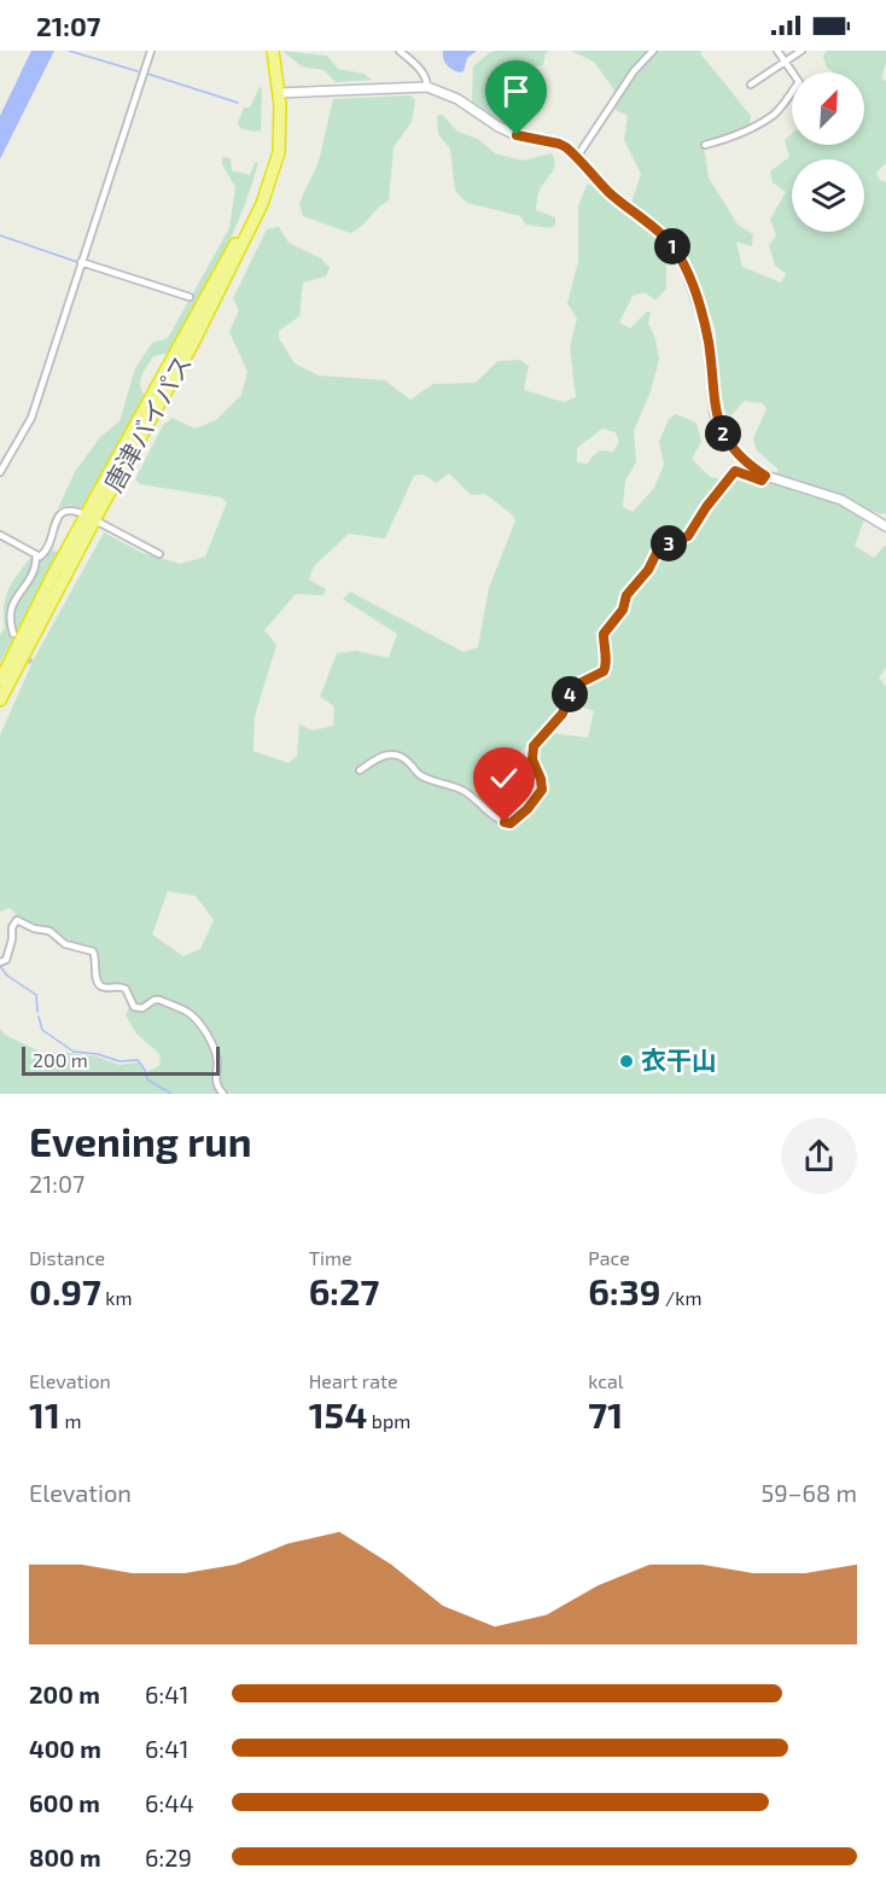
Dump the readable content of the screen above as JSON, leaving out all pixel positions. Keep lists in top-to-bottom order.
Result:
{
  "streets": {
    "highway": ["唐津バイパス"]
  },
  "places": ["衣干山"],
  "scale_bar": "200 m",
  "north": "top right",
  "page": {
    "status": "21:07",
    "pins": [
      "1",
      "2",
      "3",
      "4"
    ],
    "scale": "200 m",
    "heading": ["Evening run", "21:07"],
    "stats": [
      ["Distance", "0.97 km"],
      ["Time", "6:27"],
      ["Pace", "6:39 /km"],
      ["Elevation", "11 m"],
      ["Heart rate", "154 bpm"],
      ["kcal", "71"]
    ],
    "chart": ["Elevation", "59–68 m"],
    "list": [
      {
        "name": "200 m",
        "note": "6:41"
      },
      {
        "name": "400 m",
        "note": "6:41"
      },
      {
        "name": "600 m",
        "note": "6:44"
      },
      {
        "name": "800 m",
        "note": "6:29"
      }
    ]
  }
}
